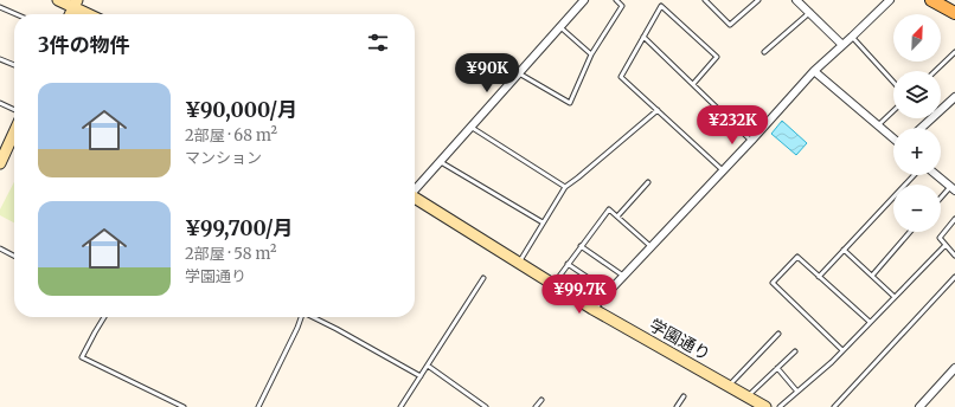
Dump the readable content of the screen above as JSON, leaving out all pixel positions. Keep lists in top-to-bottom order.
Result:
{
  "streets": {
    "street": ["学園通り"]
  },
  "north": "top right",
  "page": {
    "map_buttons": ["+", "−"],
    "heading": "3件の物件",
    "price": ["¥90K", "¥232K", "¥99.7K"],
    "list": [
      {
        "name": "¥90,000/月",
        "note": "2部屋 · 68 m² · マンション"
      },
      {
        "name": "¥99,700/月",
        "note": "2部屋 · 58 m² · 学園通り"
      }
    ]
  }
}
